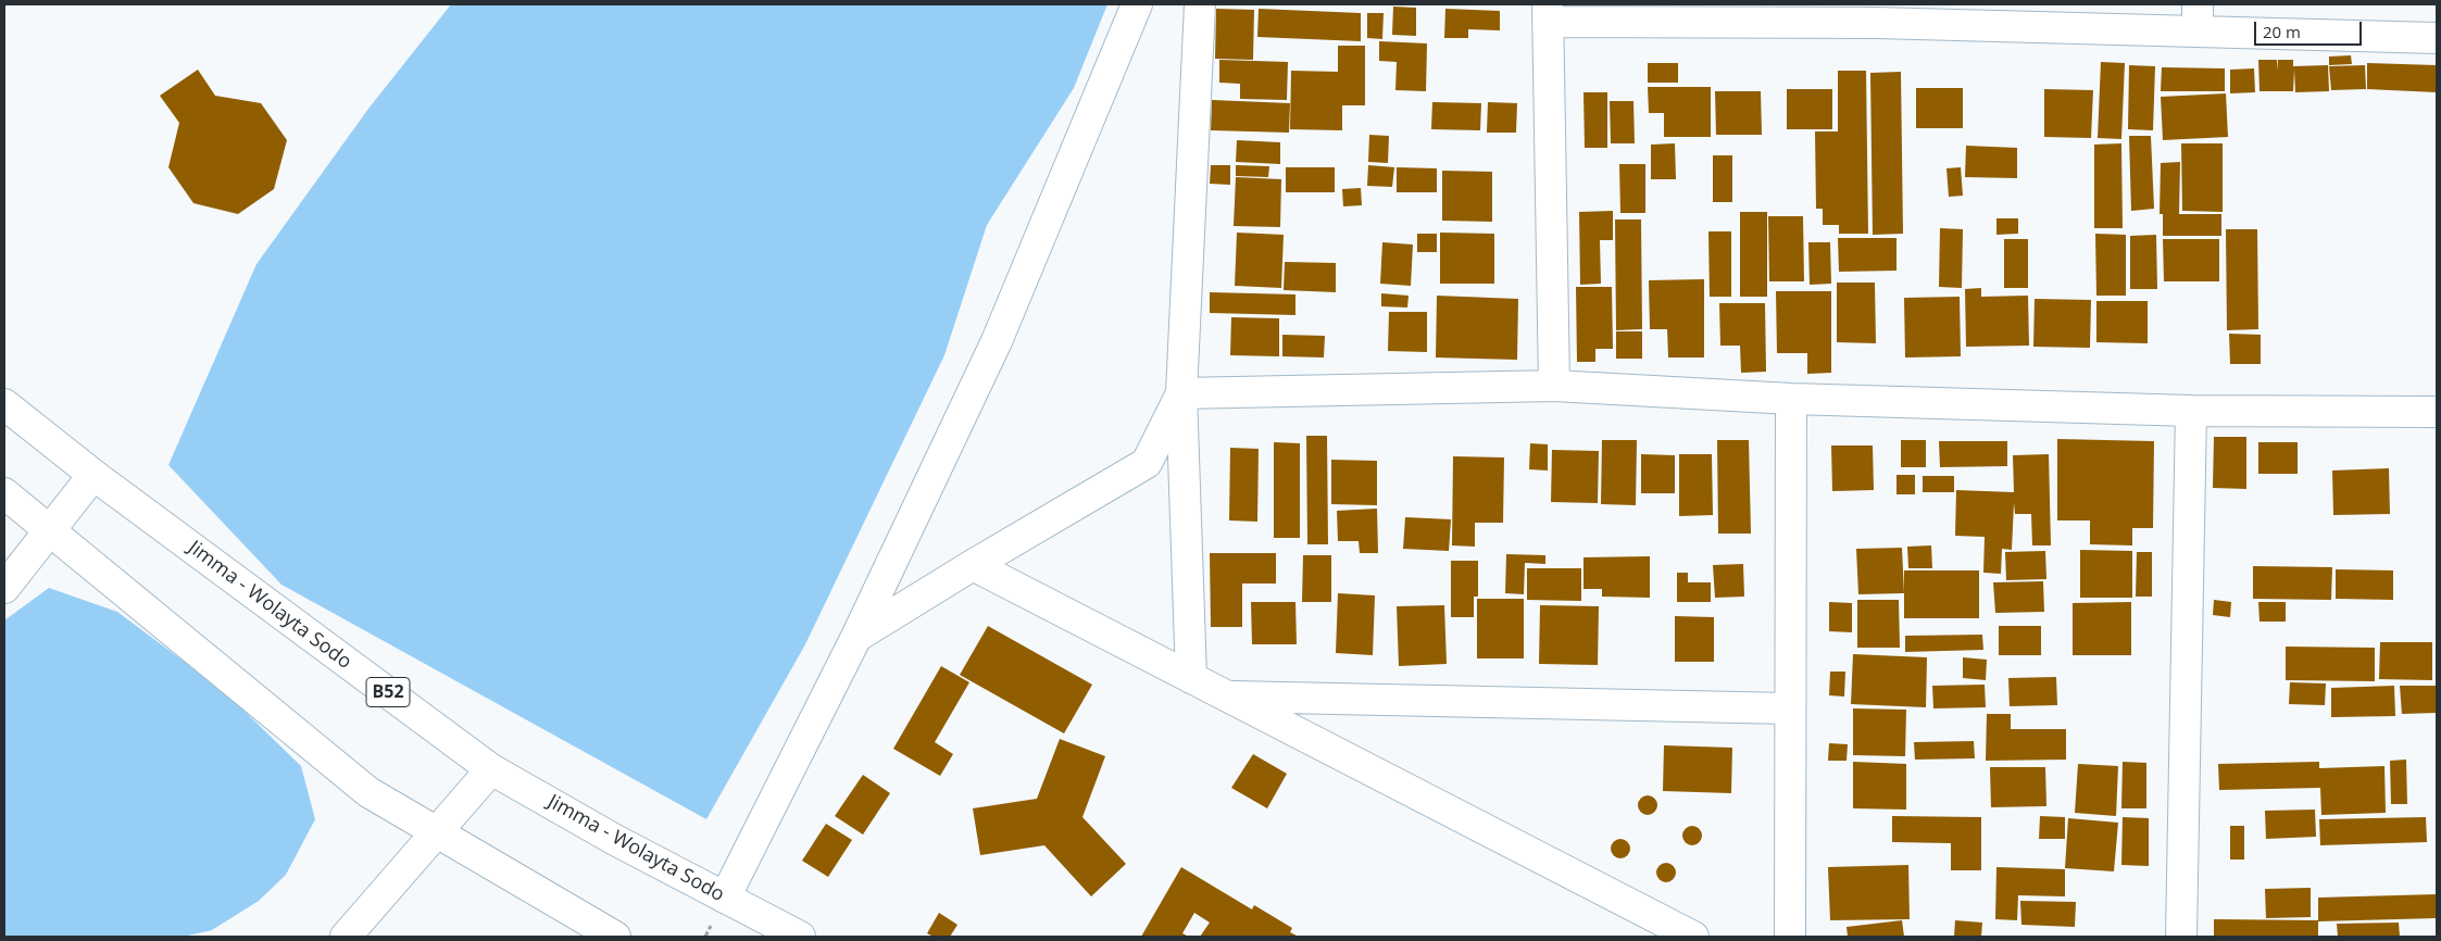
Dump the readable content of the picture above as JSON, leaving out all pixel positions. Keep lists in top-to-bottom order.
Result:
{
  "streets": {
    "main road": ["Jimma - Wolayta Sodo", "B52"]
  },
  "scale_bar": "20 m"
}
